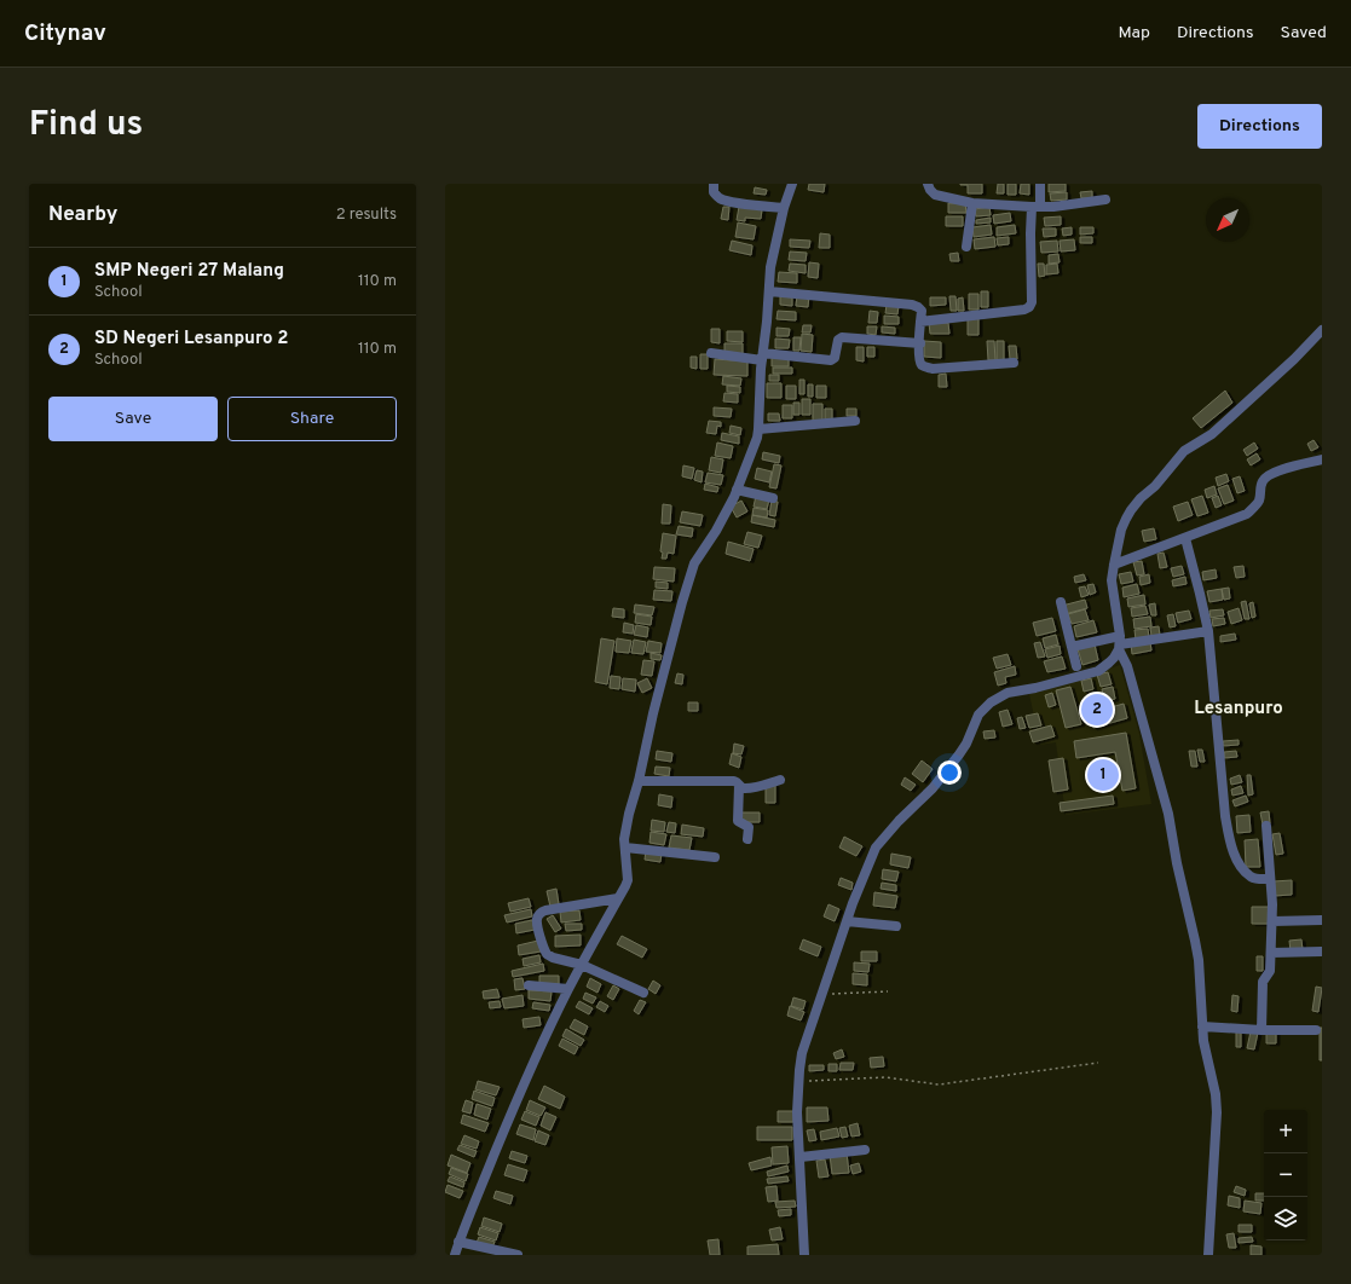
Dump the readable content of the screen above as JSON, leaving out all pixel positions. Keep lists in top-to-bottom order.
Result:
{
  "districts": ["Lesanpuro"],
  "north": "bottom left",
  "page": {
    "header": "Citynav",
    "nav": ["Map", "Directions", "Saved"],
    "title": "Find us",
    "buttons": [
      "Directions",
      ["Save", "Share"]
    ],
    "heading": ["Nearby", "2 results"],
    "list": [
      {
        "mark": "1",
        "name": "SMP Negeri 27 Malang",
        "note": "School",
        "value": "110 m"
      },
      {
        "mark": "2",
        "name": "SD Negeri Lesanpuro 2",
        "note": "School",
        "value": "110 m"
      }
    ],
    "pins": ["2", "1"],
    "map_buttons": ["+", "−"]
  }
}
